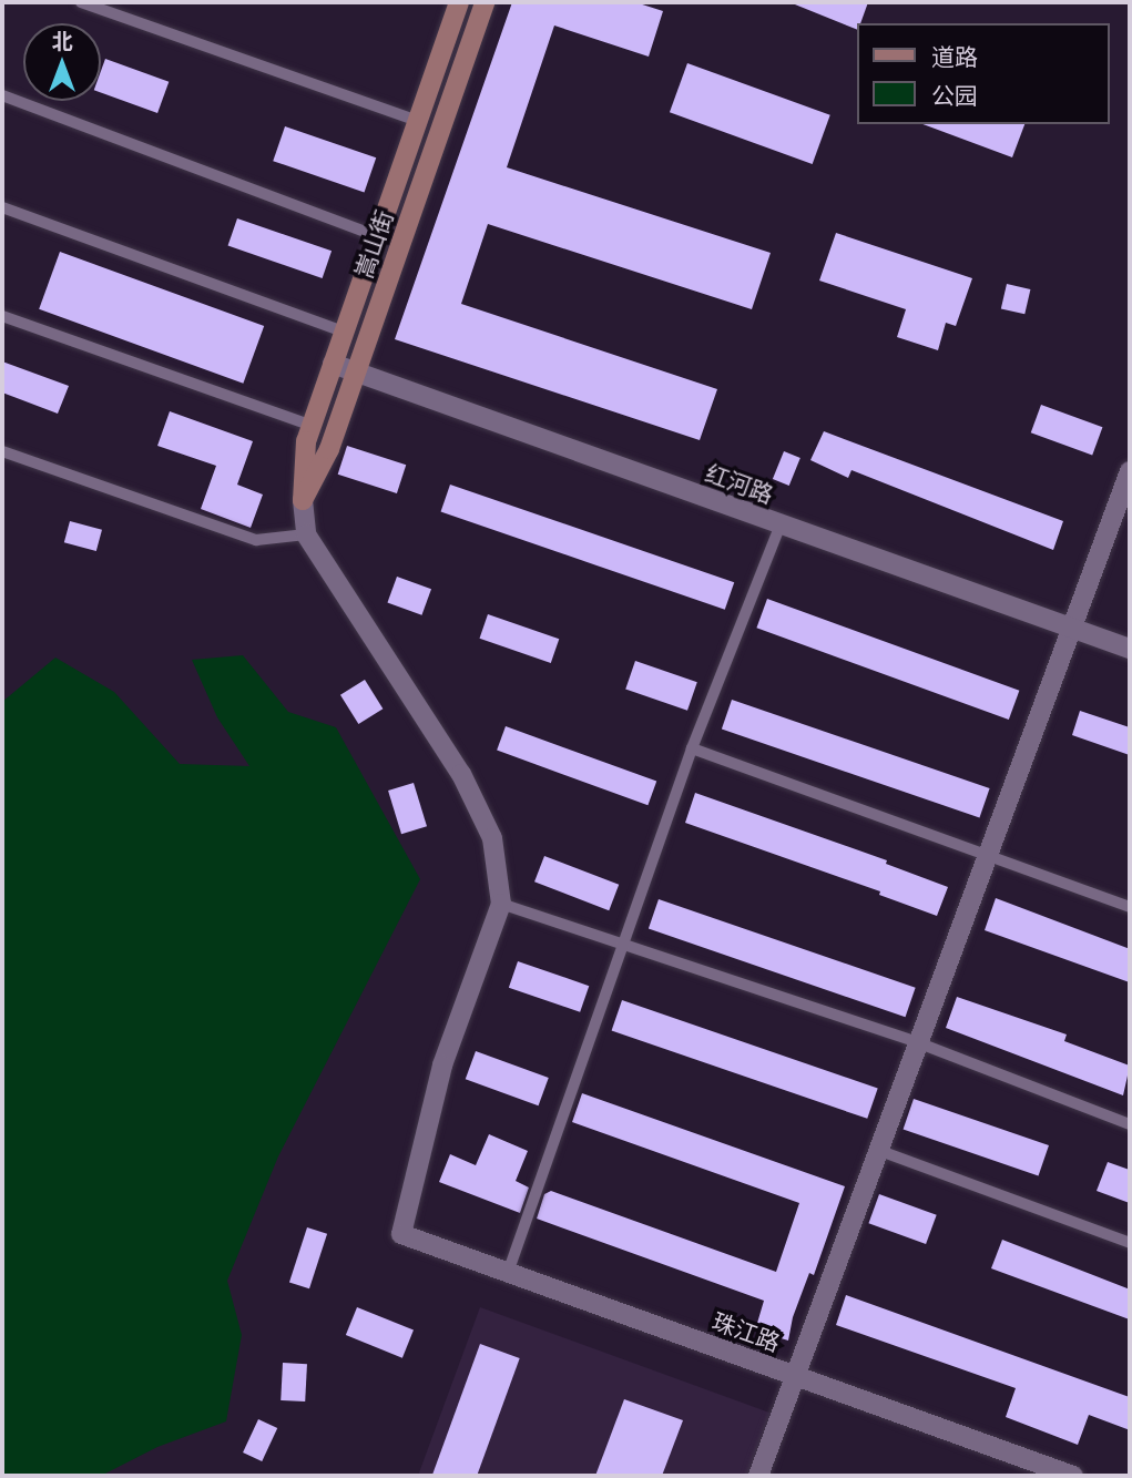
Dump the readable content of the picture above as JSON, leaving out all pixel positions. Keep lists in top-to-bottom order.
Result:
{
  "streets": {
    "main road": ["嵩山街"],
    "street": ["红河路", "珠江路"]
  },
  "crossings": [
    ["嵩山街", "红河路"]
  ],
  "legend": ["道路", "公园"],
  "north": "top"
}
